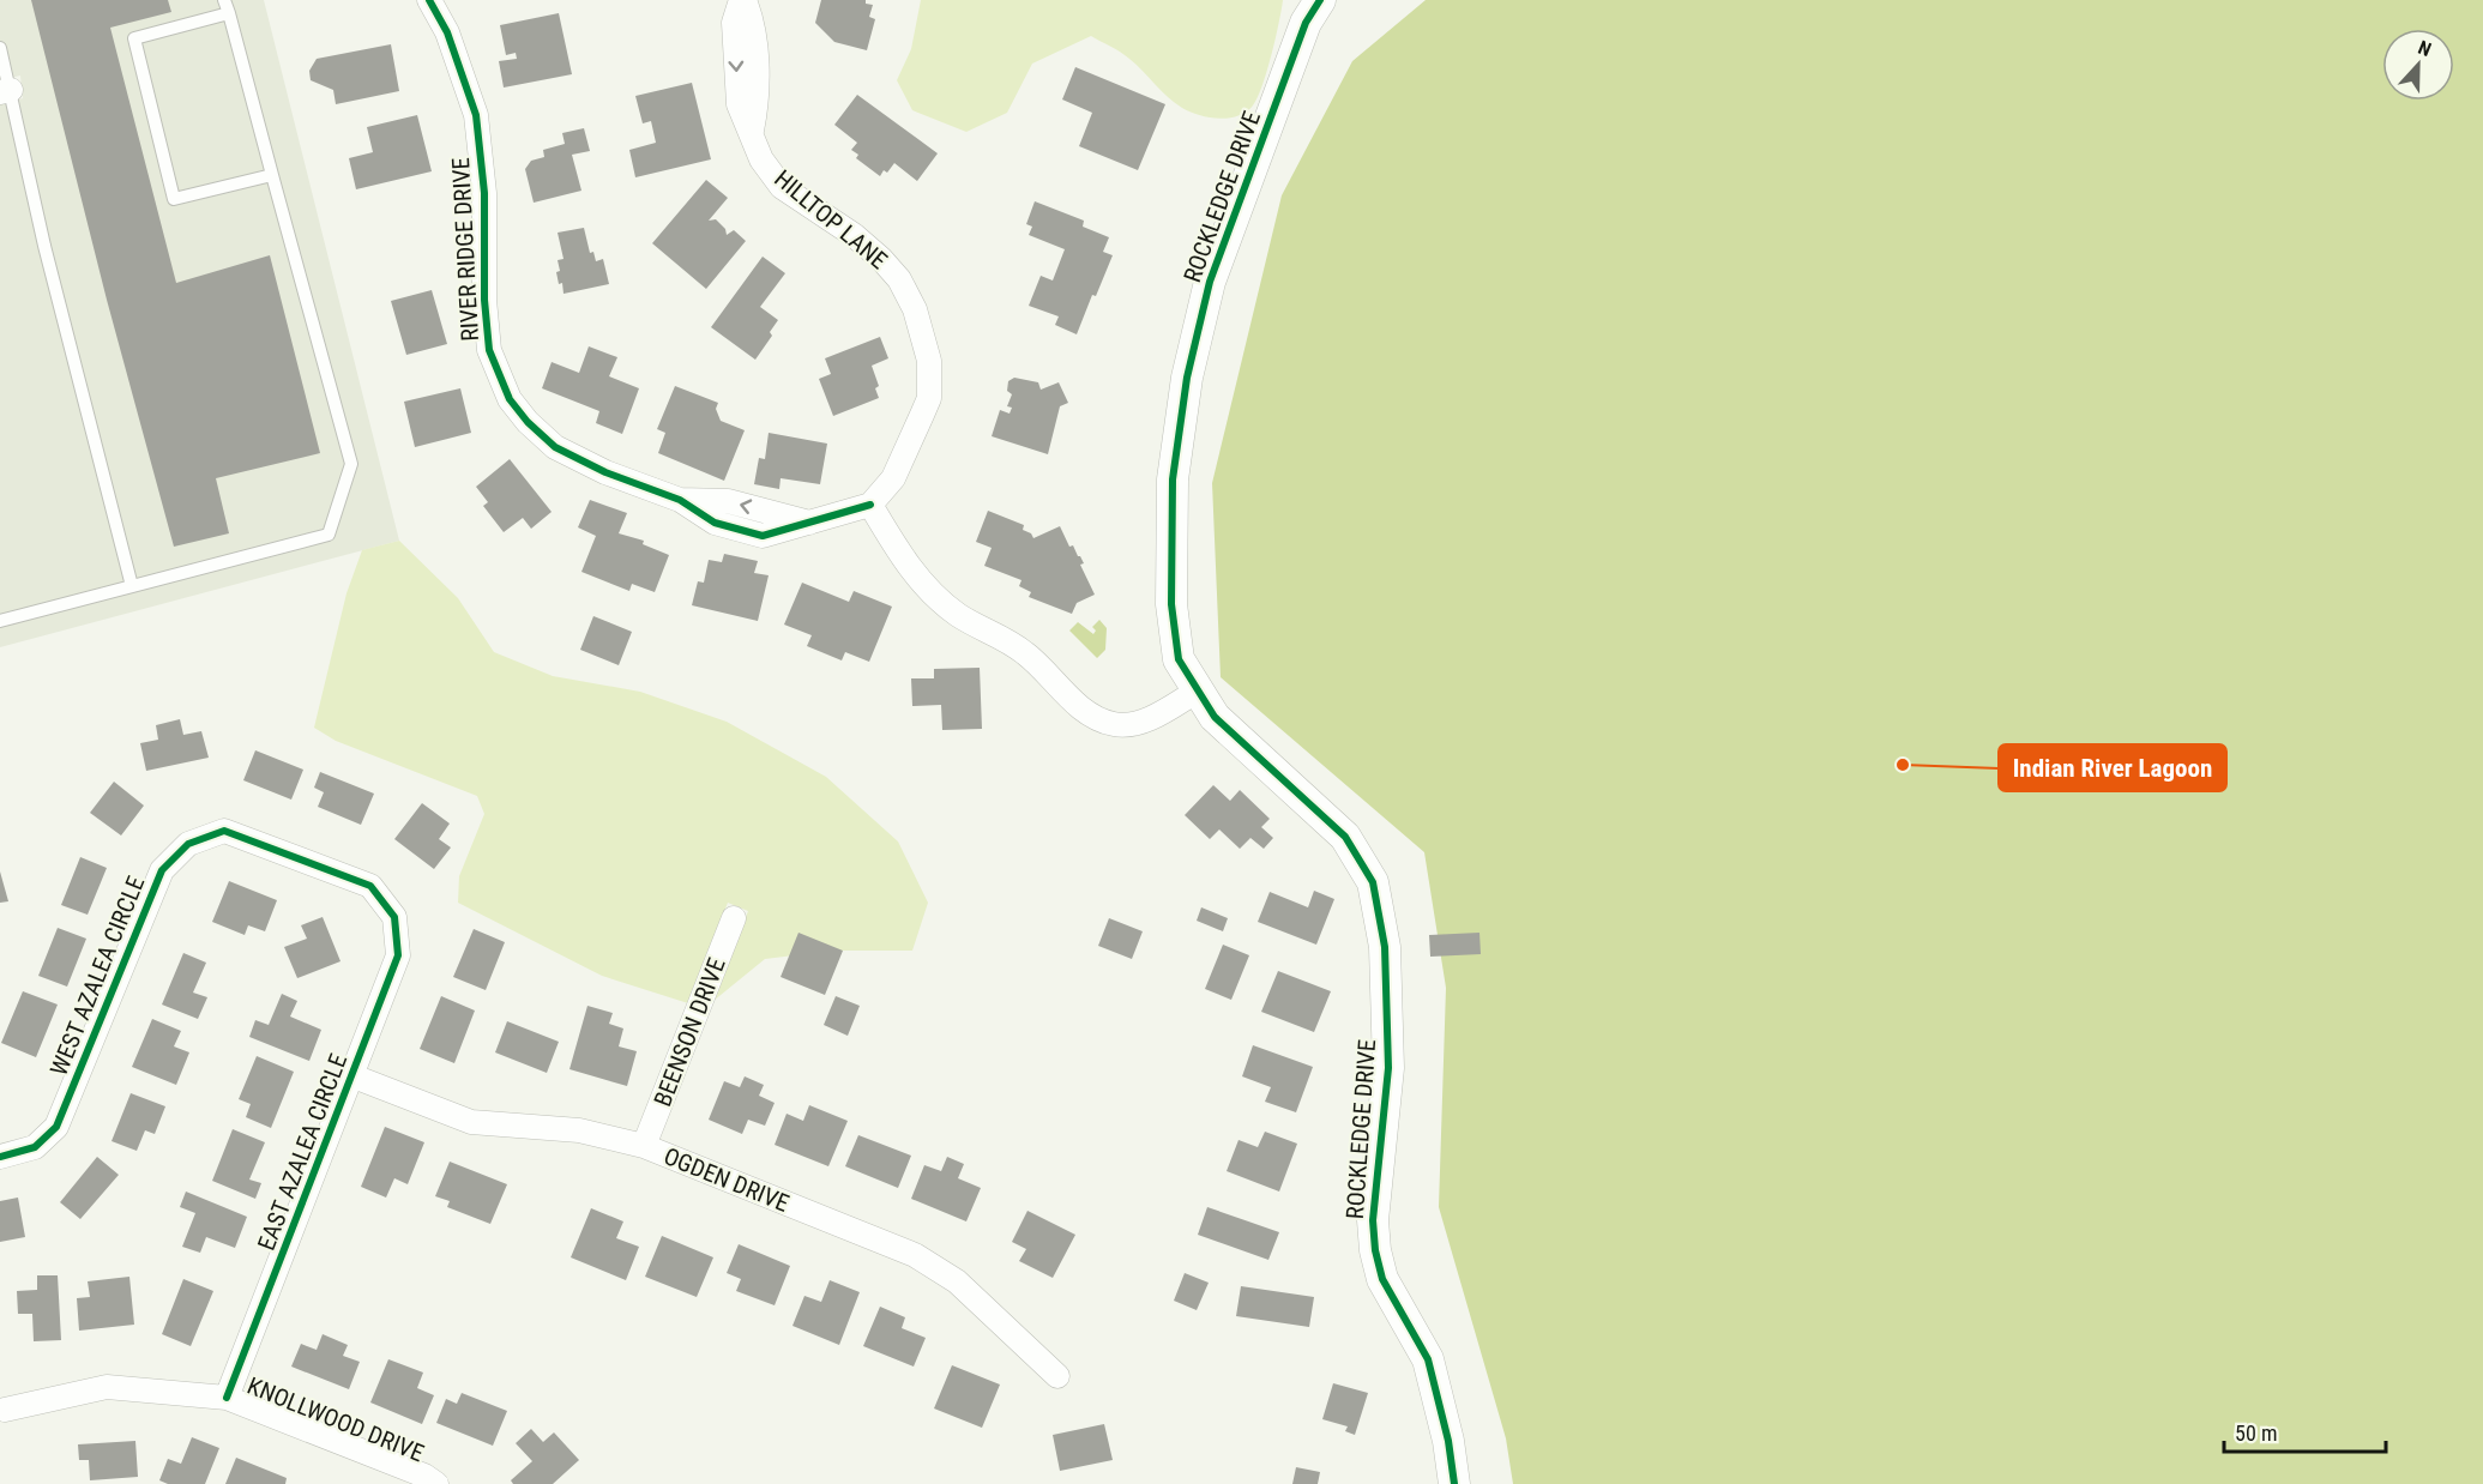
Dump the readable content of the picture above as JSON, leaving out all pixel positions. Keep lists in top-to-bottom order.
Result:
{
  "streets": {
    "street": [
      "ROCKLEDGE DRIVE",
      "HILLTOP LANE",
      "RIVER RIDGE DRIVE",
      "WEST AZALEA CIRCLE",
      "BEENSON DRIVE",
      "EAST AZALEA CIRCLE",
      "OGDEN DRIVE",
      "KNOLLWOOD DRIVE"
    ]
  },
  "crossings": [
    ["HILLTOP LANE", "RIVER RIDGE DRIVE"],
    ["WEST AZALEA CIRCLE", "EAST AZALEA CIRCLE"],
    ["BEENSON DRIVE", "OGDEN DRIVE"],
    ["EAST AZALEA CIRCLE", "OGDEN DRIVE"],
    ["EAST AZALEA CIRCLE", "KNOLLWOOD DRIVE"]
  ],
  "places": ["Indian River Lagoon"],
  "scale_bar": "50 m",
  "north": "top"
}
